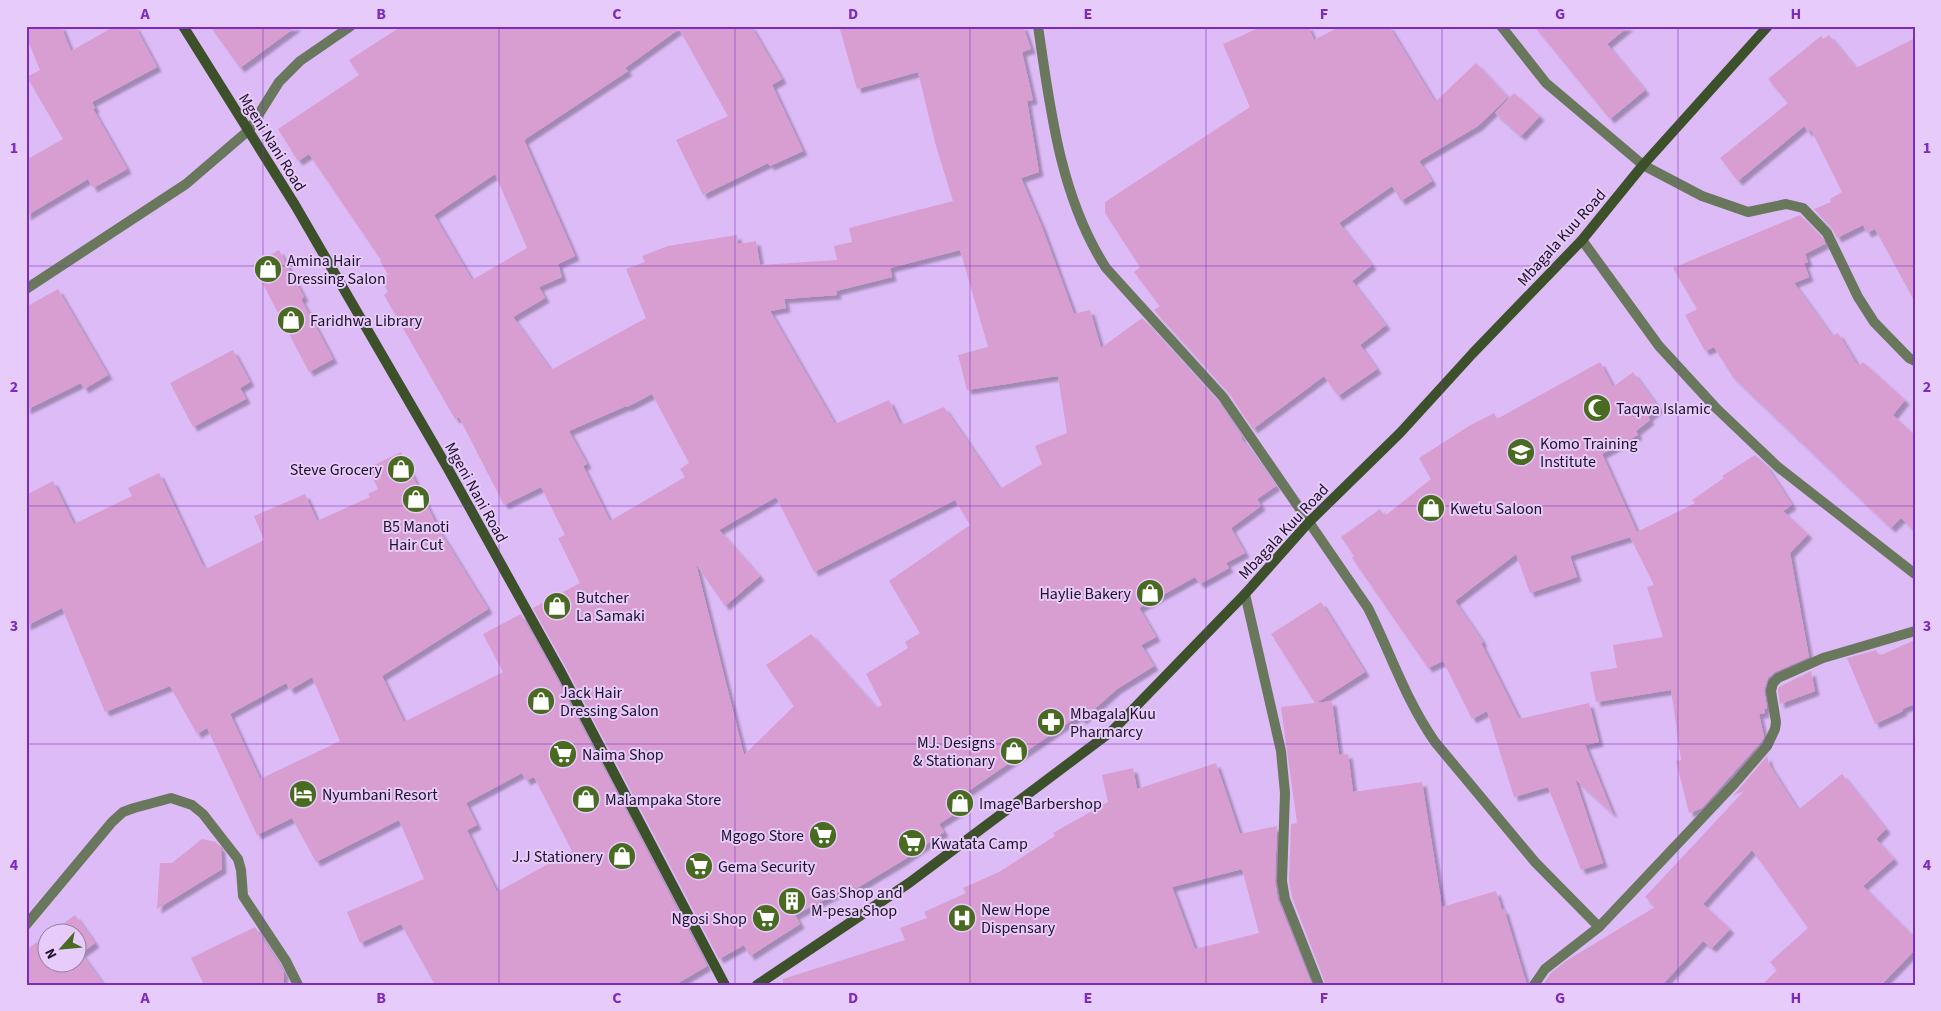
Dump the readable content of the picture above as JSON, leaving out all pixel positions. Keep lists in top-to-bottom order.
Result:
{
  "streets": {
    "street": ["Mgeni Nani Road", "Mbagala Kuu Road"]
  },
  "places": {
    "shop": [
      "Amina Hair Dressing Salon",
      "Faridhwa Library",
      "Steve Grocery",
      "B5 Manoti Hair Cut",
      "Kwetu Saloon",
      "Haylie Bakery",
      "Butcher La Samaki",
      "Jack Hair Dressing Salon",
      "MJ. Designs & Stationary",
      "Malampaka Store",
      "Image Barbershop",
      "J.J Stationery"
    ],
    "mosque": ["Taqwa Islamic"],
    "school or university": ["Komo Training Institute"],
    "pharmacy": ["Mbagala Kuu Pharmarcy"],
    "supermarket": [
      "Naima Shop",
      "Mgogo Store",
      "Kwatata Camp",
      "Gema Security",
      "Ngosi Shop"
    ],
    "hotel": ["Nyumbani Resort"],
    "building": ["Gas Shop and M-pesa Shop"],
    "hospital": ["New Hope Dispensary"]
  },
  "north": "bottom left",
  "grid": {
    "columns": [
      "A",
      "B",
      "C",
      "D",
      "E",
      "F",
      "G",
      "H"
    ],
    "rows": [
      "1",
      "2",
      "3",
      "4"
    ]
  }
}
